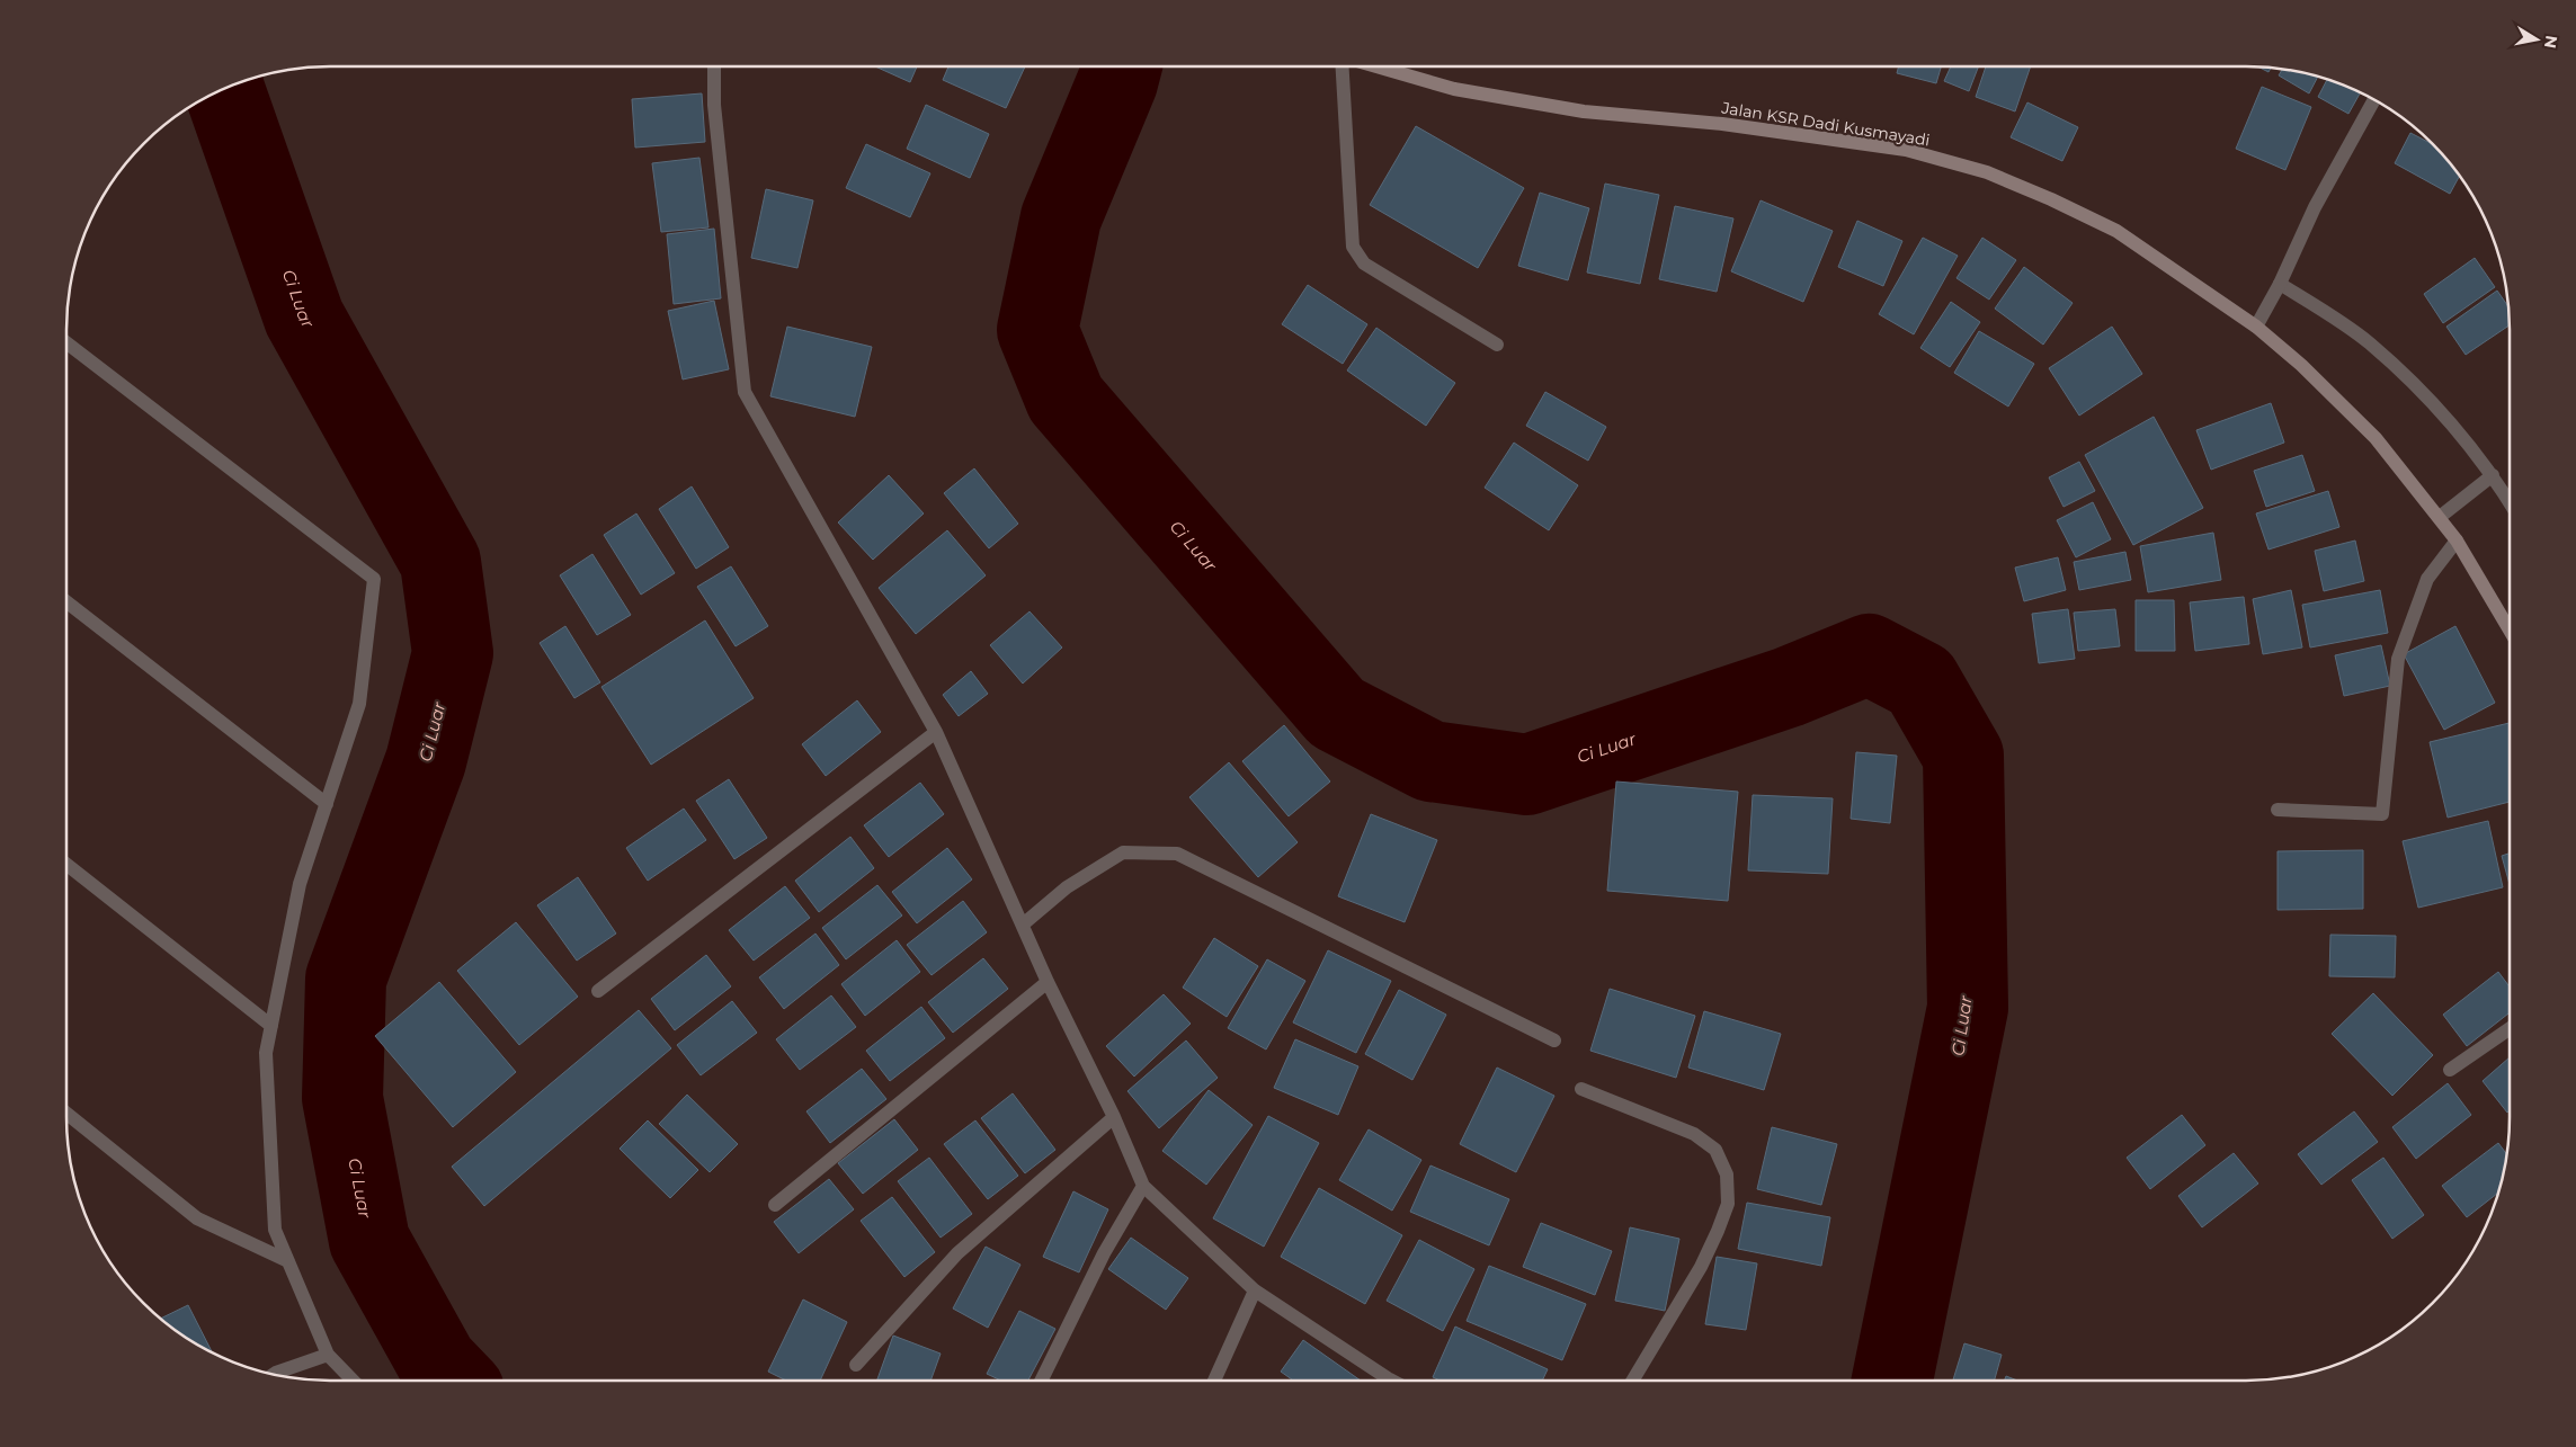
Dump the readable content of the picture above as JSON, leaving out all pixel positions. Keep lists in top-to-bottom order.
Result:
{
  "streets": {
    "main road": ["Jalan KSR Dadi Kusmayadi"]
  },
  "water": ["Ci Luar"],
  "north": "right"
}
